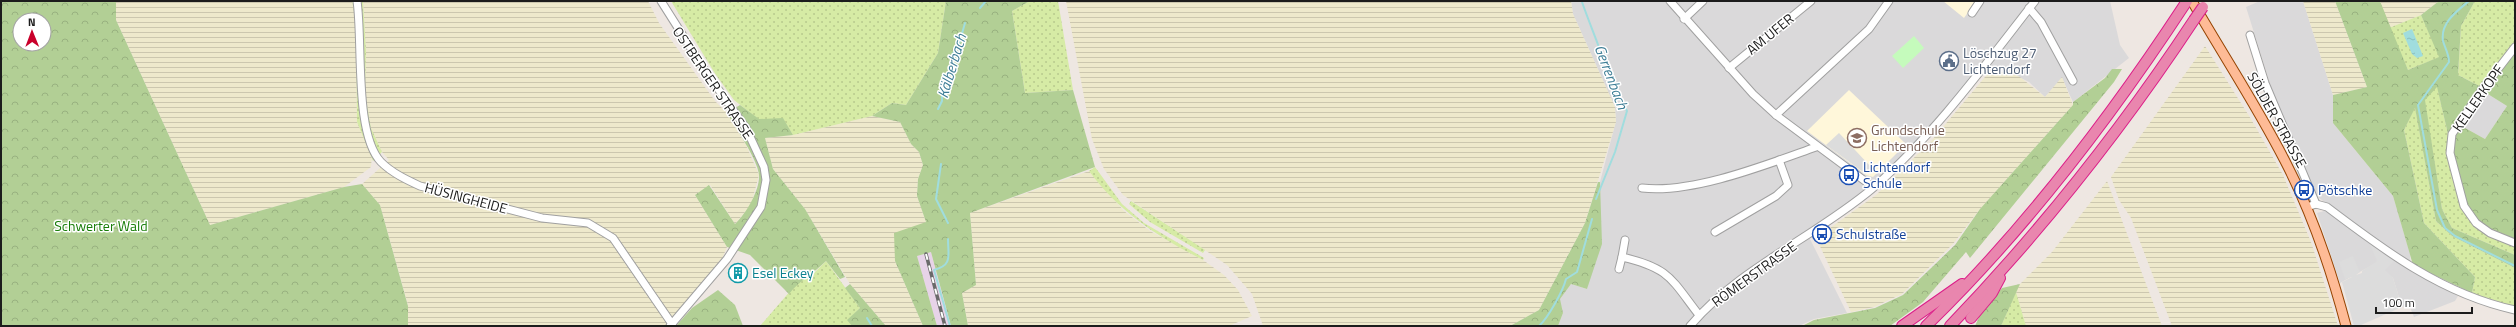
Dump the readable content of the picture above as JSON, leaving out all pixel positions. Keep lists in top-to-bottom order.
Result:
{
  "streets": {
    "main road": ["SÖLDER STRASSE"],
    "street": [
      "AM UFER",
      "OSTBERGER STRASSE",
      "KELLERKOPF",
      "HÜSINGHEIDE",
      "RÖMERSTRASSE"
    ]
  },
  "crossings": [
    ["OSTBERGER STRASSE", "HÜSINGHEIDE"]
  ],
  "water": ["Kälberbach", "Gerrenbach"],
  "parks": ["Schwerter Wald"],
  "places": {
    "public building": ["Löschzug 27 Lichtendorf"],
    "school or university": ["Grundschule Lichtendorf"],
    "bus stop": ["Lichtendorf Schule", "Pötschke", "Schulstraße"],
    "building": ["Esel Eckey"]
  },
  "scale_bar": "100 m",
  "north": "top"
}
